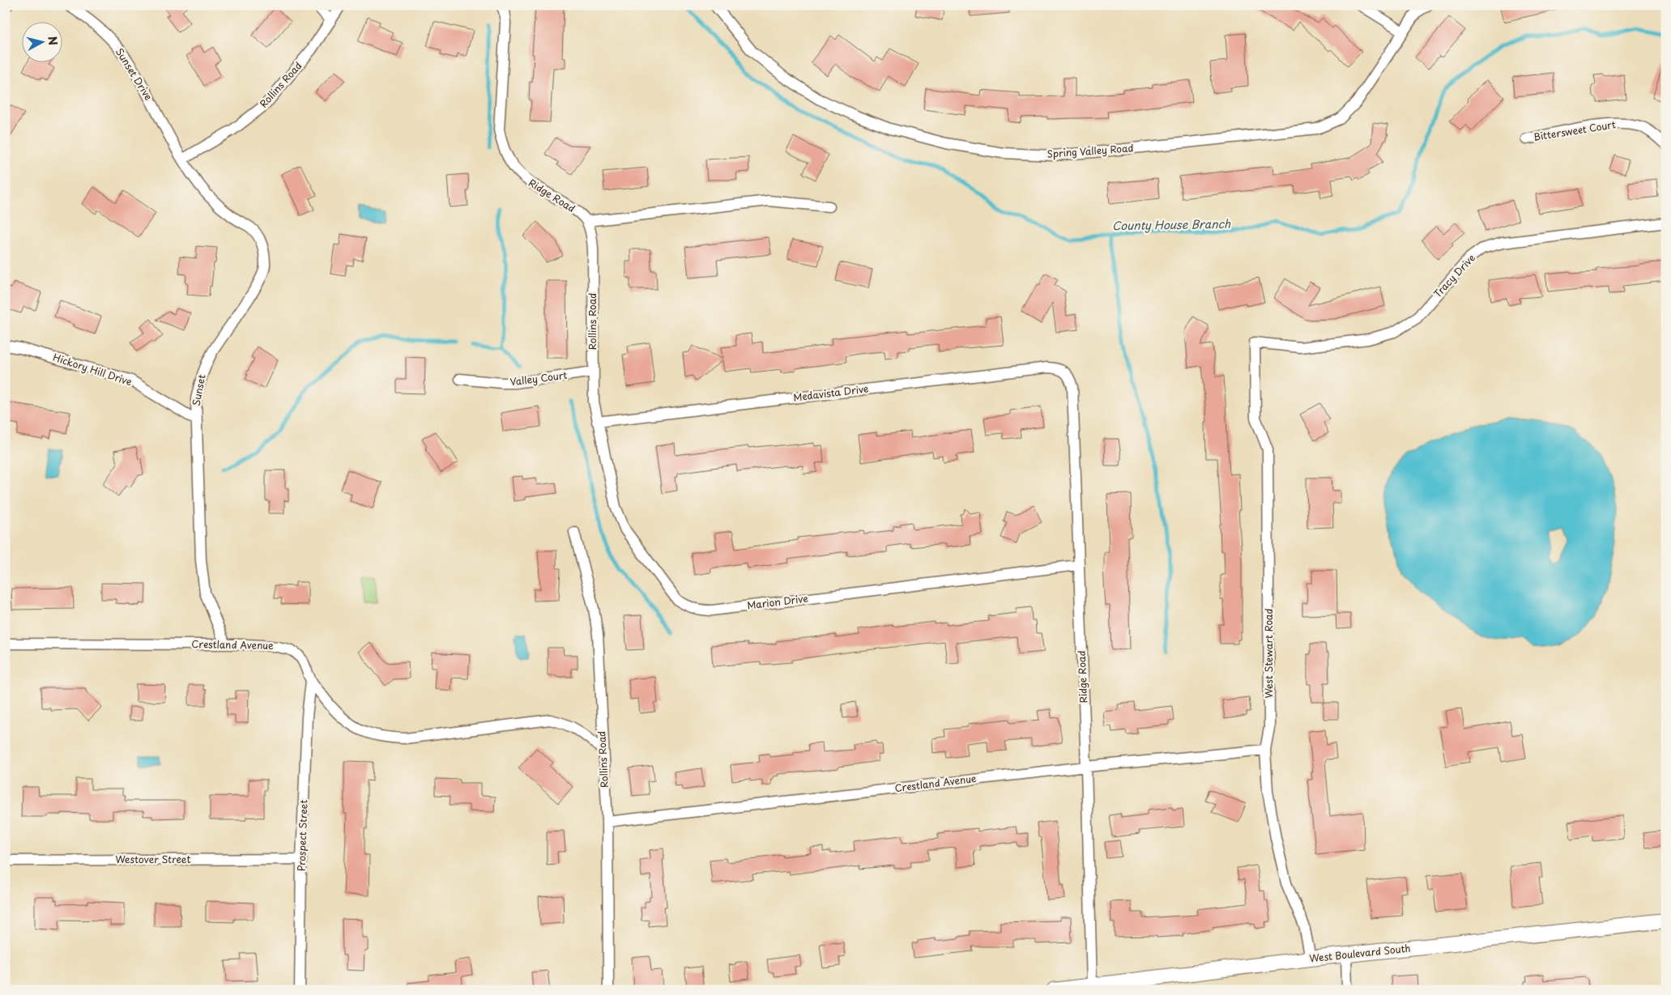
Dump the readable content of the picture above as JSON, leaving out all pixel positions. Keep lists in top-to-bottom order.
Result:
{
  "streets": {
    "main road": ["West Boulevard South"],
    "street": [
      "Sunset Drive",
      "Rollins Road",
      "Bittersweet Court",
      "Spring Valley Road",
      "Ridge Road",
      "Tracy Drive",
      "Hickory Hill Drive",
      "Valley Court",
      "Sunset",
      "Medavista Drive",
      "Marion Drive",
      "Crestland Avenue",
      "West Stewart Road",
      "Prospect Street",
      "Westover Street"
    ]
  },
  "crossings": [
    ["Sunset Drive", "Rollins Road"],
    ["Sunset Drive", "Sunset"],
    ["Rollins Road", "Ridge Road"],
    ["Rollins Road", "Valley Court"],
    ["Rollins Road", "Sunset"],
    ["Rollins Road", "Medavista Drive"],
    ["Rollins Road", "Marion Drive"],
    ["Rollins Road", "Crestland Avenue"],
    ["Ridge Road", "Medavista Drive"],
    ["Ridge Road", "Marion Drive"],
    ["Ridge Road", "Crestland Avenue"],
    ["Ridge Road", "West Boulevard South"],
    ["Tracy Drive", "West Stewart Road"],
    ["Hickory Hill Drive", "Sunset"],
    ["Sunset", "Crestland Avenue"],
    ["Medavista Drive", "Marion Drive"],
    ["Crestland Avenue", "West Stewart Road"],
    ["Crestland Avenue", "Prospect Street"],
    ["West Stewart Road", "West Boulevard South"],
    ["Prospect Street", "Westover Street"]
  ],
  "water": ["County House Branch"],
  "north": "right"
}
